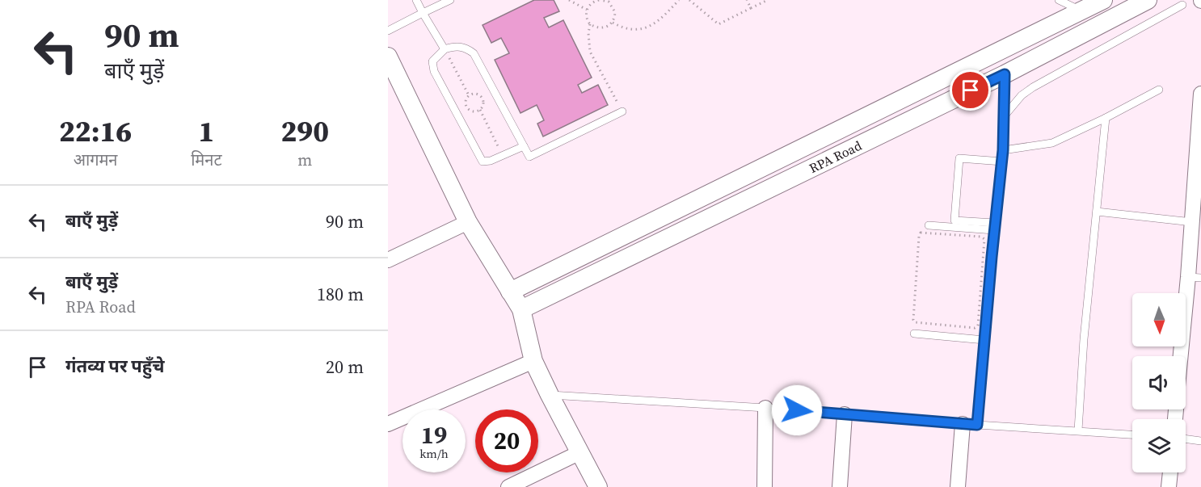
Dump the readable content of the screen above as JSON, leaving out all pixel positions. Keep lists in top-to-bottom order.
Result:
{
  "streets": {
    "street": ["RPA Road"]
  },
  "north": "bottom",
  "page": {
    "turn": ["90 m", "बाएँ मुड़ें"],
    "eta": [
      "22:16",
      "आगमन",
      "1",
      "मिनट",
      "290",
      "m"
    ],
    "list": [
      {
        "name": "बाएँ मुड़ें",
        "value": "90 m"
      },
      {
        "name": "बाएँ मुड़ें",
        "note": "RPA Road",
        "value": "180 m"
      },
      {
        "name": "गंतव्य पर पहुँचे",
        "value": "20 m"
      }
    ],
    "speed": "19 km/h",
    "limit": "20"
  }
}
